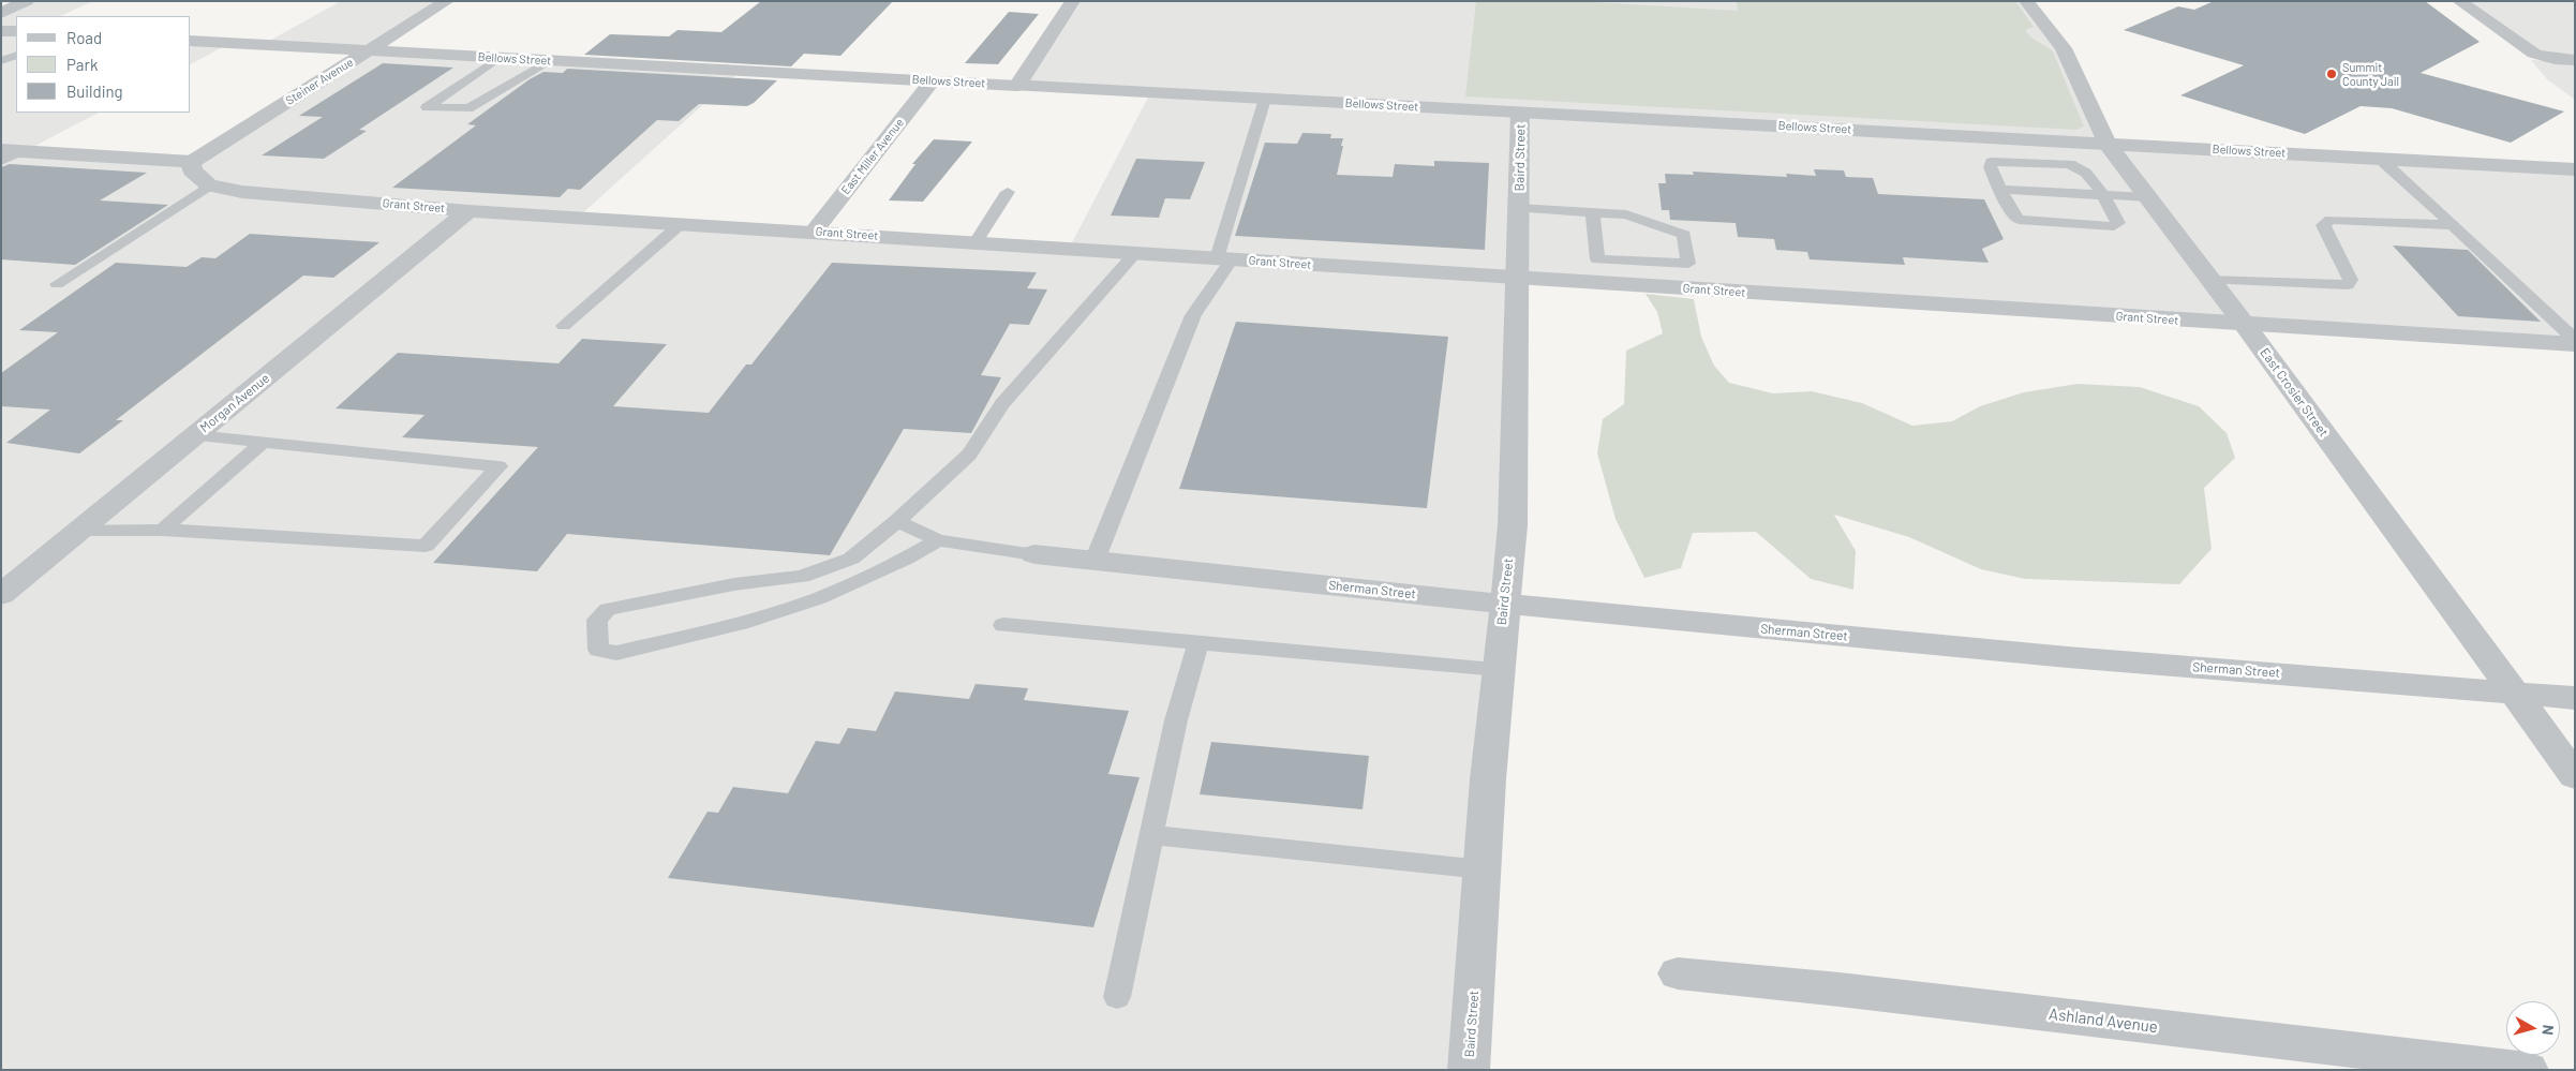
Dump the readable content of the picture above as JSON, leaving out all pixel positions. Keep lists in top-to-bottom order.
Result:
{
  "streets": {
    "street": [
      "Bellows Street",
      "Steiner Avenue",
      "East Miller Avenue",
      "Baird Street",
      "Grant Street",
      "East Crosier Street",
      "Morgan Avenue",
      "Sherman Street",
      "Ashland Avenue"
    ]
  },
  "crossings": [
    ["Bellows Street", "Steiner Avenue"],
    ["Bellows Street", "East Miller Avenue"],
    ["Bellows Street", "Baird Street"],
    ["Bellows Street", "East Crosier Street"],
    ["East Miller Avenue", "Grant Street"],
    ["Baird Street", "Grant Street"],
    ["Baird Street", "Sherman Street"],
    ["Grant Street", "East Crosier Street"],
    ["Grant Street", "Morgan Avenue"],
    ["East Crosier Street", "Sherman Street"]
  ],
  "places": ["Summit County Jail"],
  "legend": ["Road", "Park", "Building"],
  "north": "right"
}
